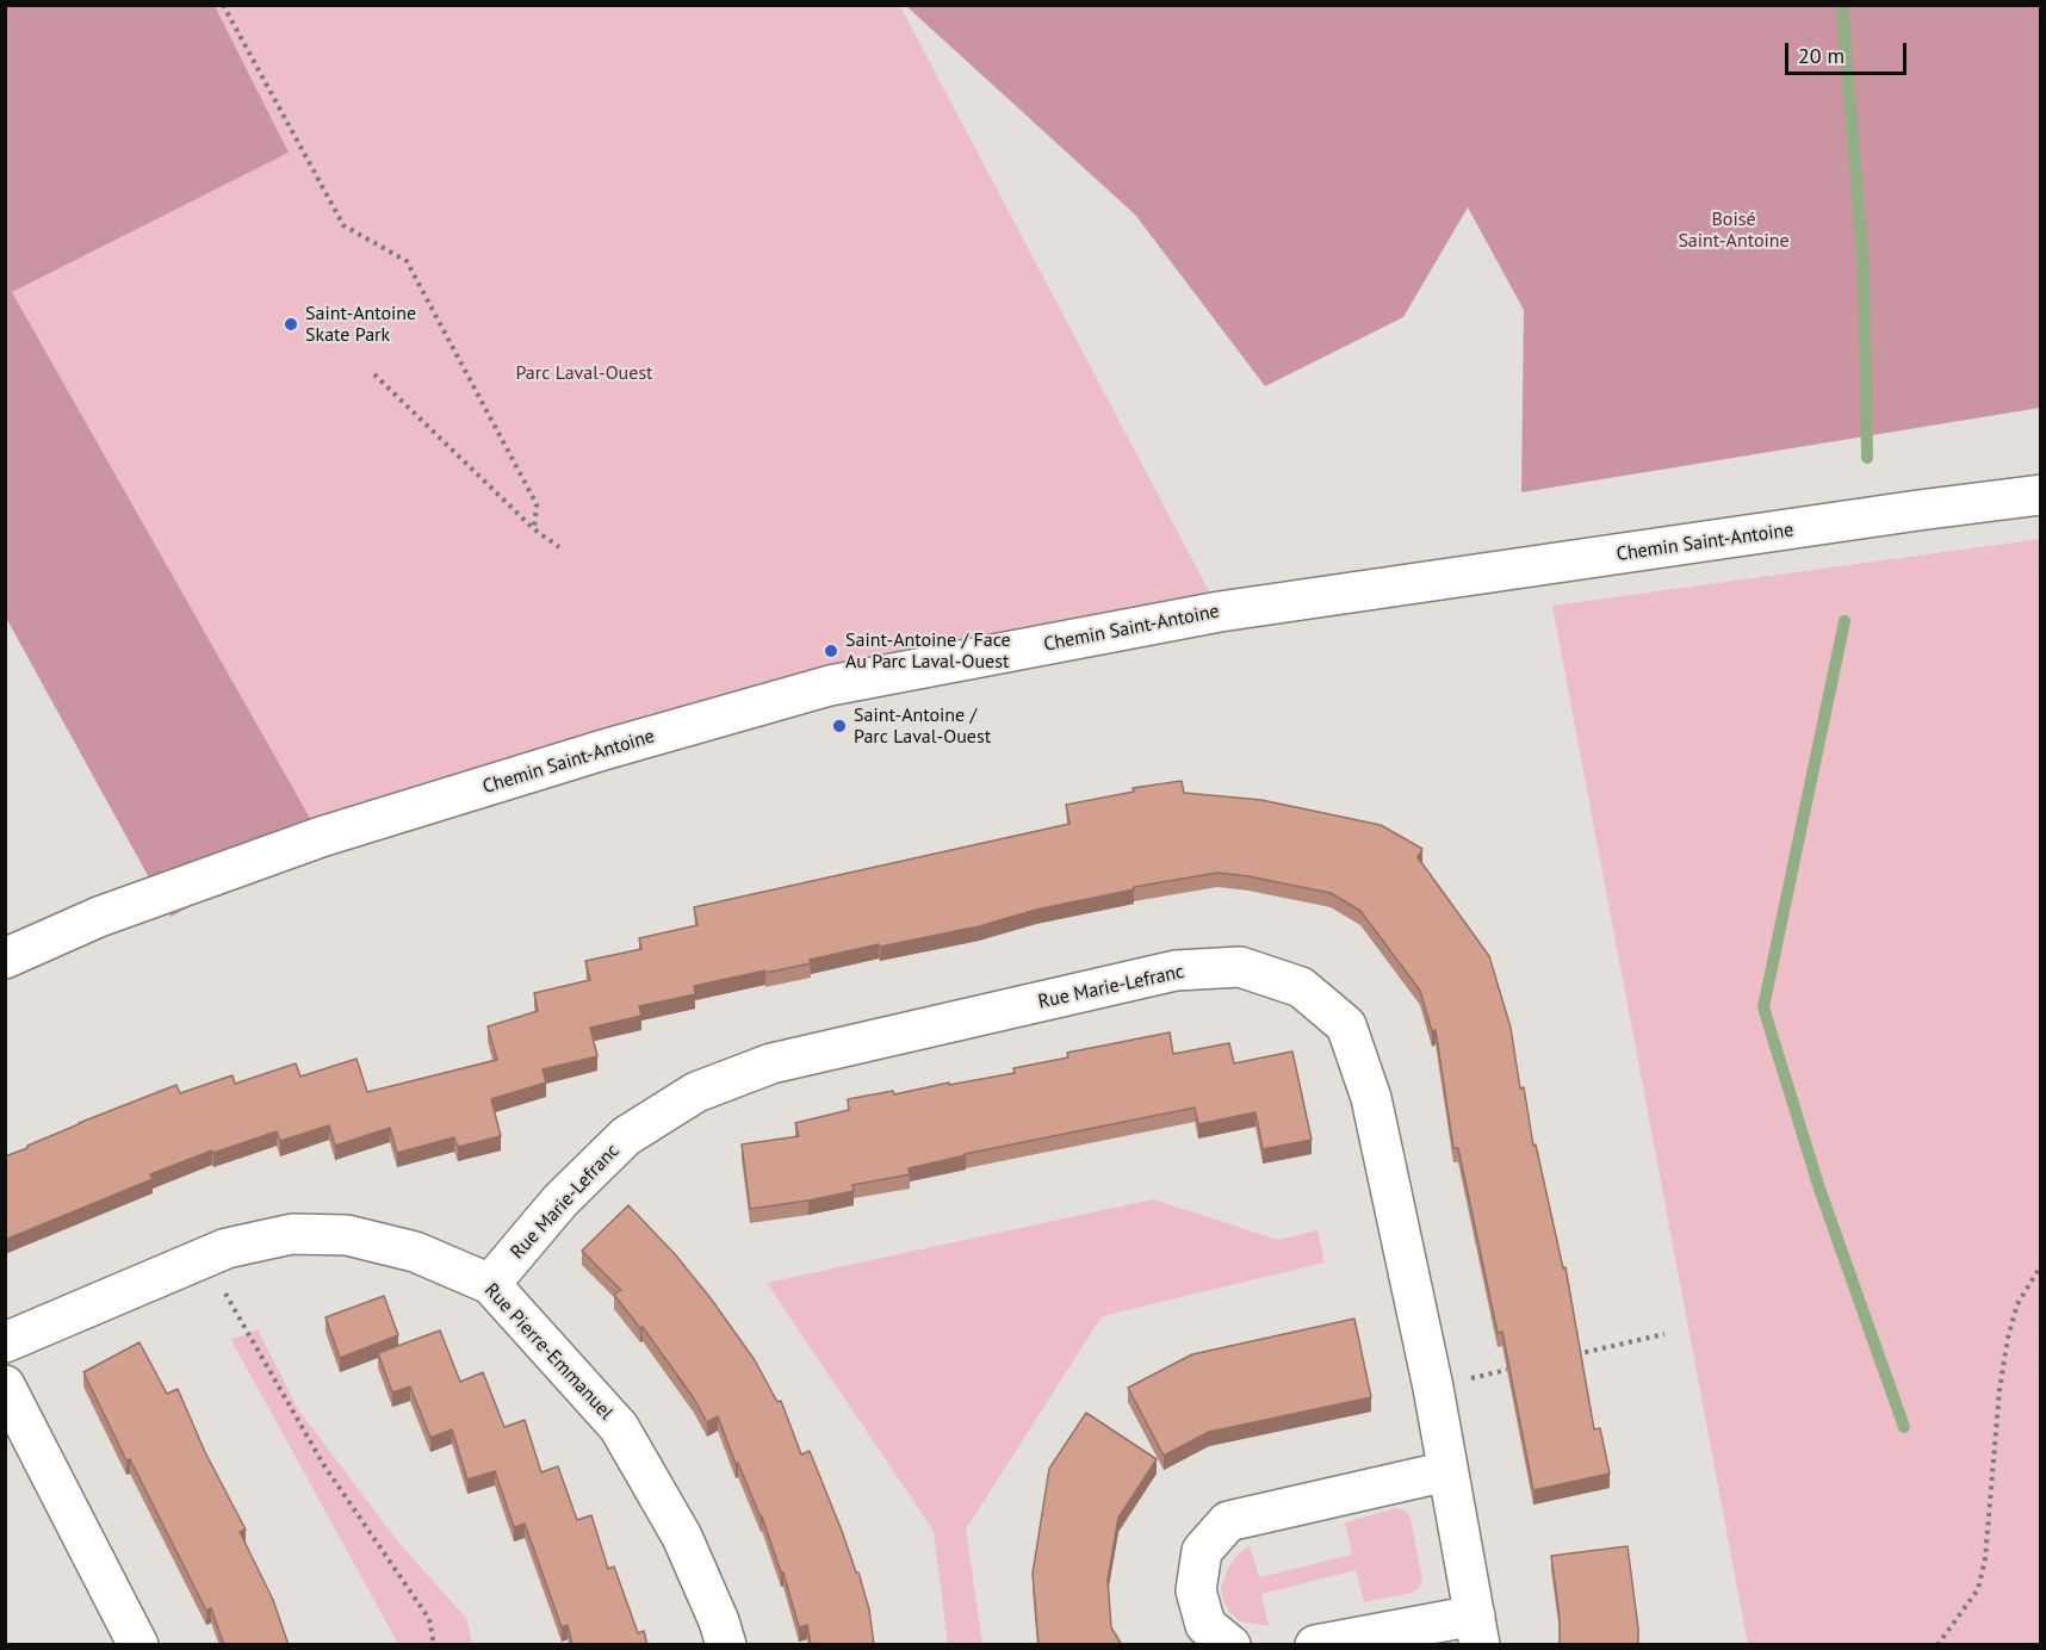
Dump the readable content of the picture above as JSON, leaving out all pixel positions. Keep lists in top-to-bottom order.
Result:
{
  "streets": {
    "street": ["Chemin Saint-Antoine", "Rue Marie-Lefranc", "Rue Pierre-Emmanuel"]
  },
  "crossings": [
    ["Rue Marie-Lefranc", "Rue Pierre-Emmanuel"]
  ],
  "parks": ["Boisé Saint-Antoine", "Parc Laval-Ouest"],
  "places": ["Saint-Antoine Skate Park", "Saint-Antoine / Face Au Parc Laval-Ouest", "Saint-Antoine / Parc Laval-Ouest"],
  "scale_bar": "20 m"
}
